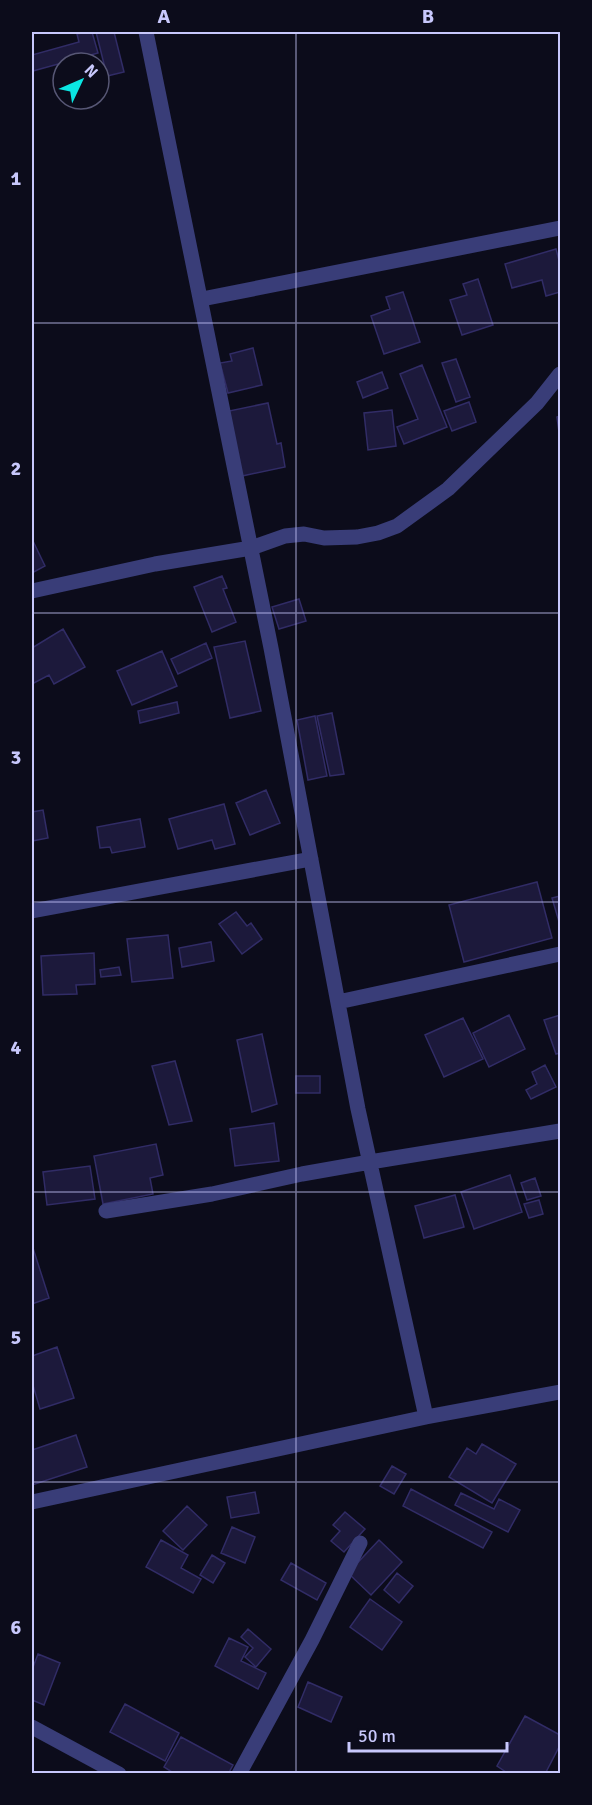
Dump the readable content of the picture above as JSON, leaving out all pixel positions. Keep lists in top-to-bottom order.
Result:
{
  "scale_bar": "50 m",
  "north": "top right",
  "grid": {
    "columns": ["A", "B"],
    "rows": [
      "1",
      "2",
      "3",
      "4",
      "5",
      "6"
    ]
  }
}
